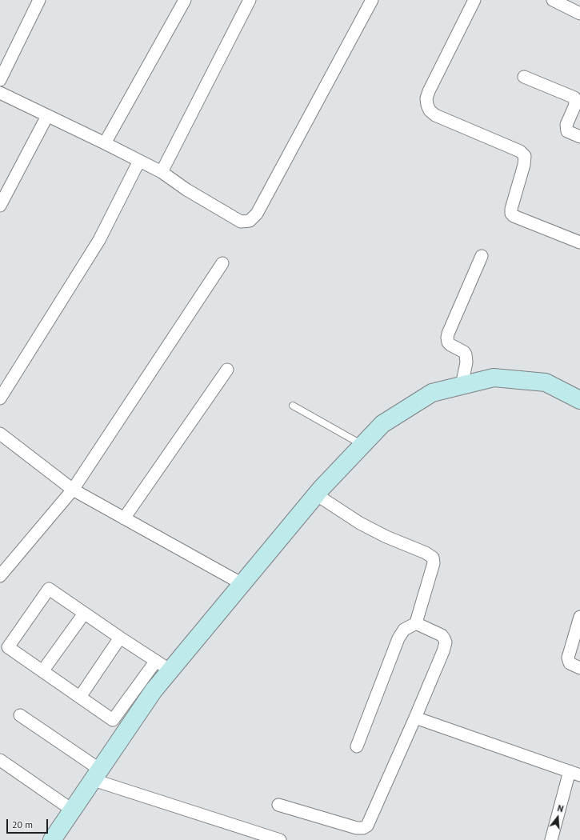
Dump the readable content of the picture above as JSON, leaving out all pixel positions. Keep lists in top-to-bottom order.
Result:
{
  "scale_bar": "20 m",
  "north": "top"
}
